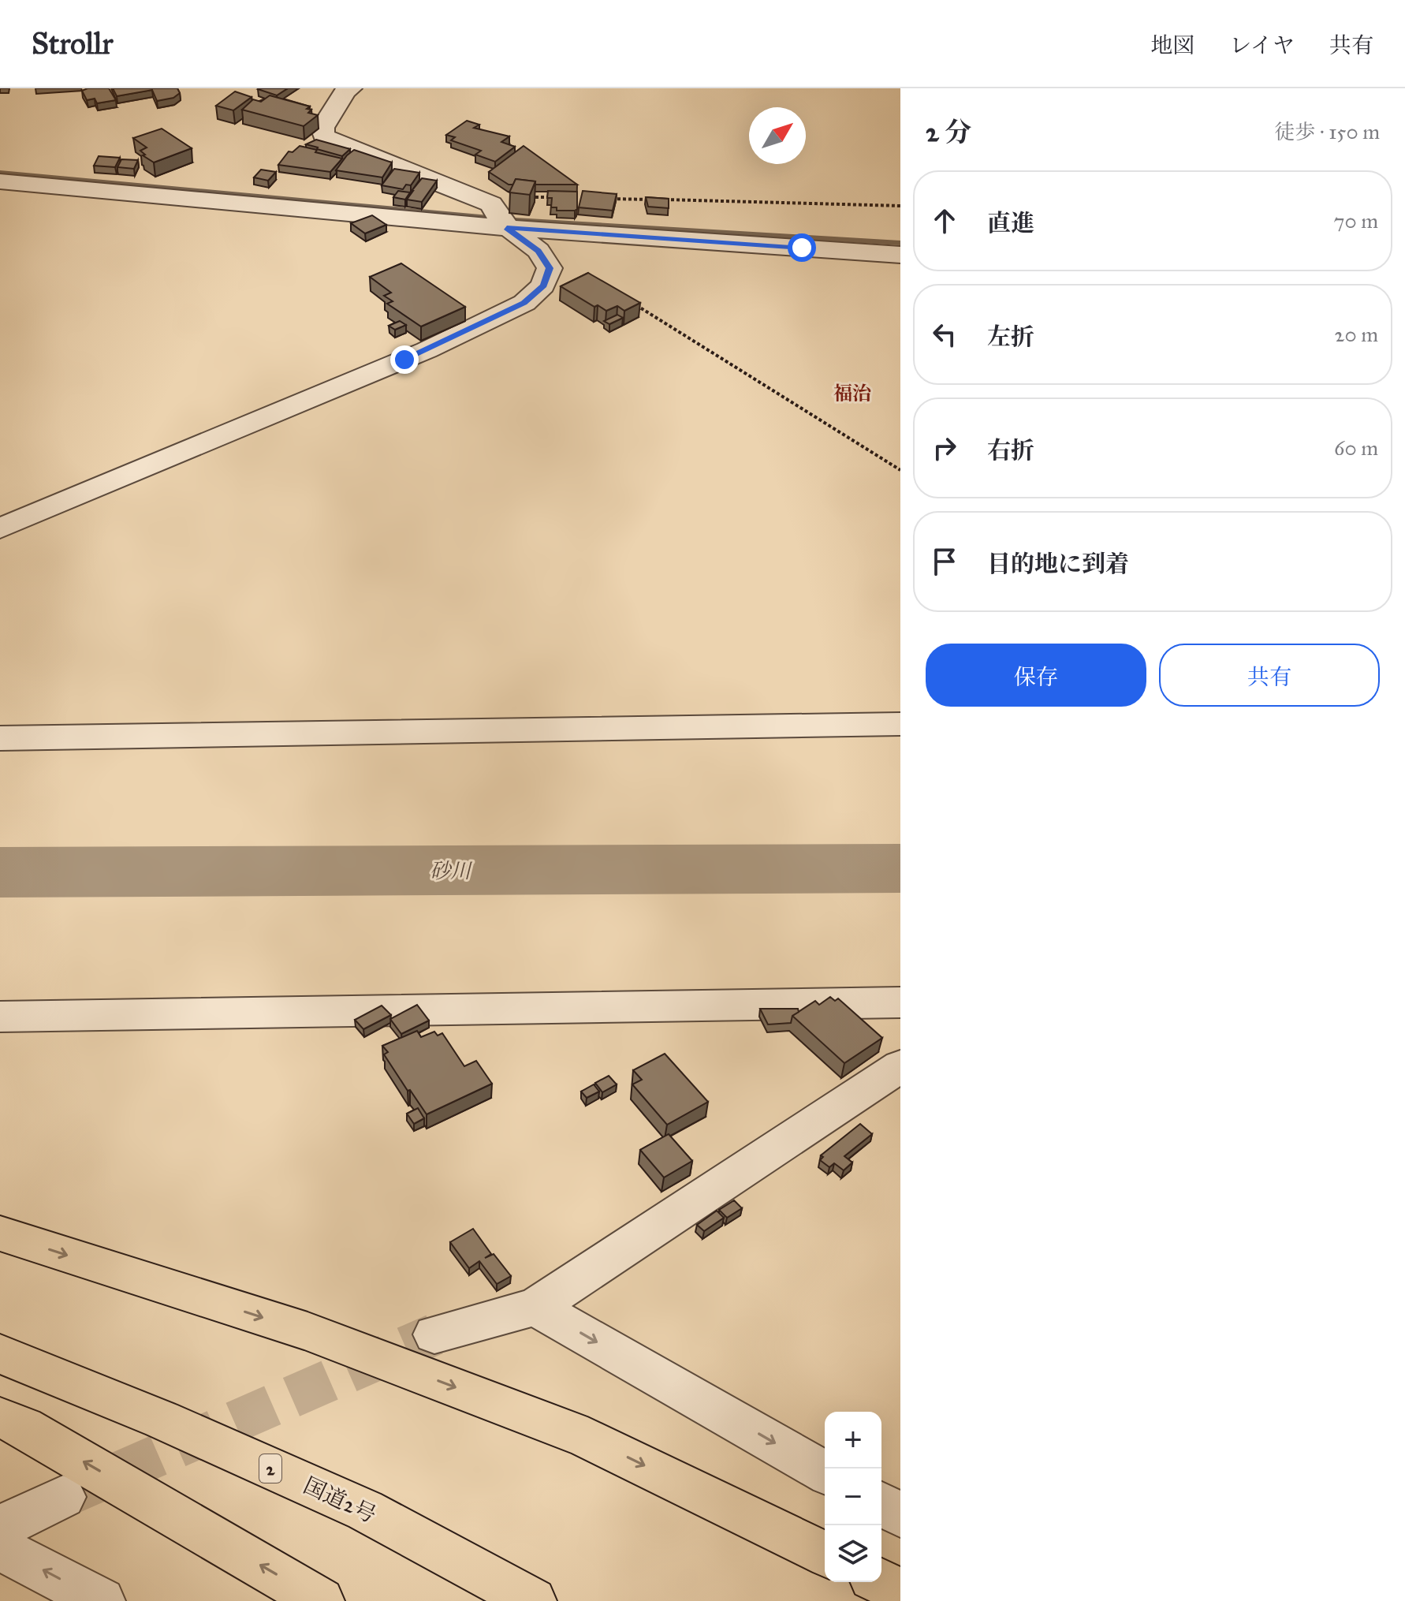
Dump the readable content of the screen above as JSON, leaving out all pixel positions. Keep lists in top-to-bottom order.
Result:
{
  "streets": {
    "highway": ["2", "国道2号"]
  },
  "districts": ["福治"],
  "water": ["砂川"],
  "north": "top right",
  "page": {
    "header": "Strollr",
    "nav": ["地図", "レイヤ", "共有"],
    "heading": ["2 分", "徒歩 · 150 m"],
    "list": [
      ["直進", "70 m"],
      ["左折", "20 m"],
      ["右折", "60 m"],
      "目的地に到着"
    ],
    "buttons": ["保存", "共有"],
    "map_buttons": ["+", "−"]
  }
}
